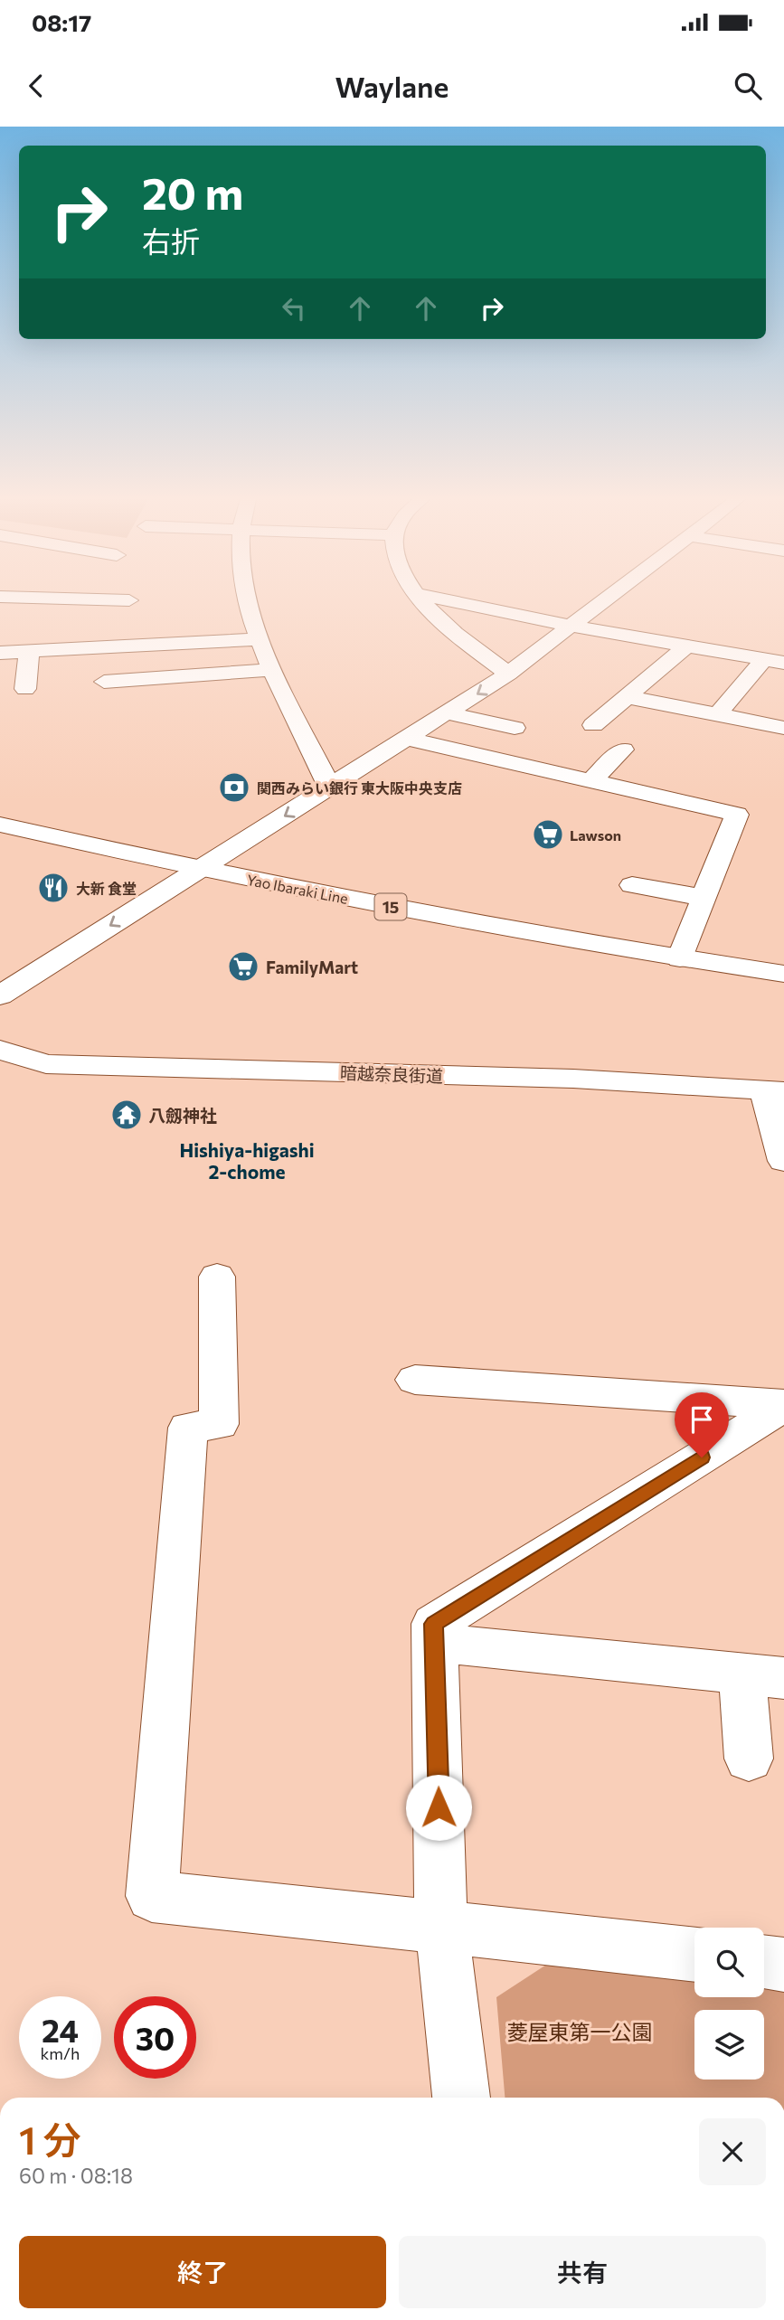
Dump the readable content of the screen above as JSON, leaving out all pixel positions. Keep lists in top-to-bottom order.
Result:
{
  "streets": {
    "street": ["Yao Ibaraki Line", "15", "暗越奈良街道"]
  },
  "districts": ["Hishiya-higashi 2-chome"],
  "parks": ["菱屋東第一公園"],
  "places": {
    "bank": ["関西みらい銀行 東大阪中央支店"],
    "supermarket": ["Lawson", "FamilyMart"],
    "restaurant": ["大新 食堂"],
    "temple": ["八劔神社"]
  },
  "page": {
    "status": "08:17",
    "header": "Waylane",
    "turn": ["20 m", "右折"],
    "speed": "24 km/h",
    "limit": "30",
    "heading": ["1 分", "60 m · 08:18"],
    "buttons": ["終了", "共有"]
  }
}
